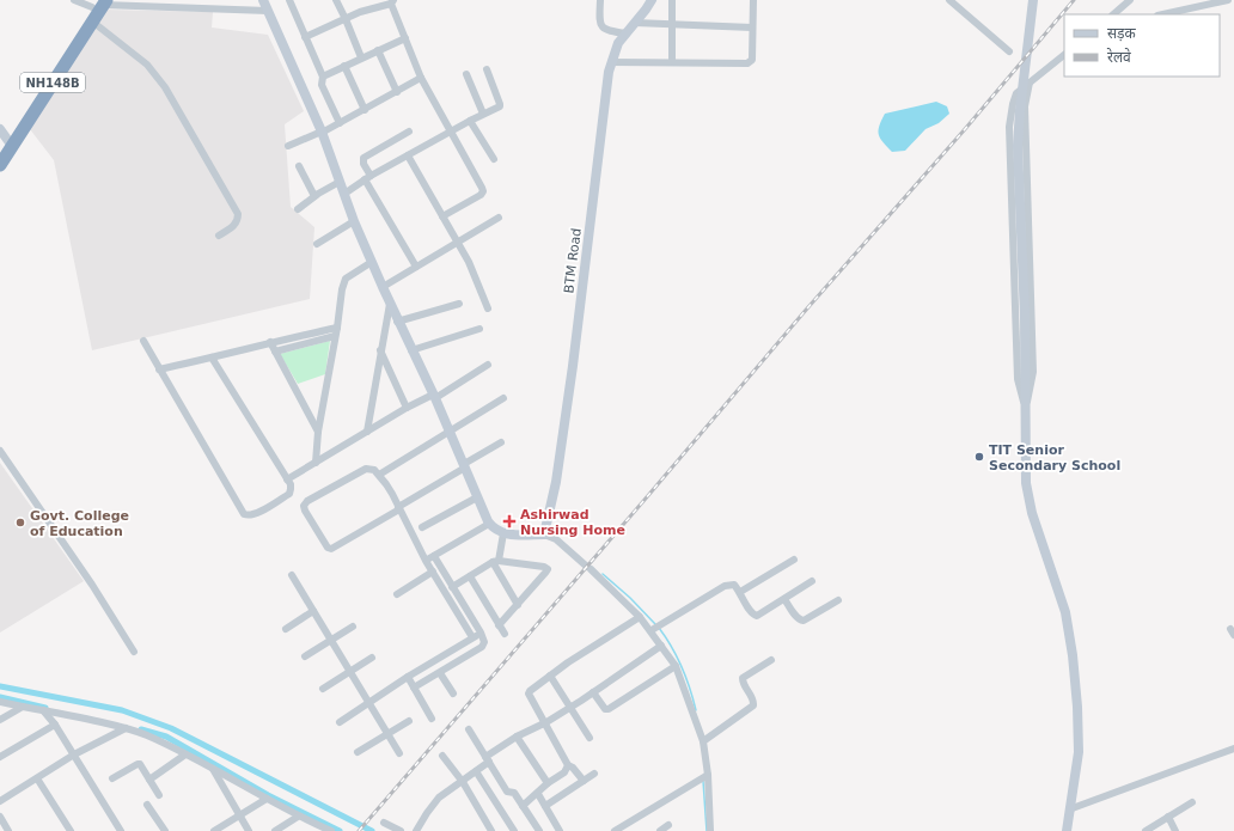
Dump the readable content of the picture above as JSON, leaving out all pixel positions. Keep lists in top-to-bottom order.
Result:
{
  "streets": {
    "highway": ["NH148B"],
    "street": ["BTM Road"]
  },
  "places": {
    "other": ["TIT Senior Secondary School", "Govt. College of Education"],
    "health": ["Ashirwad Nursing Home"]
  },
  "legend": ["सड़क", "रेलवे"]
}
